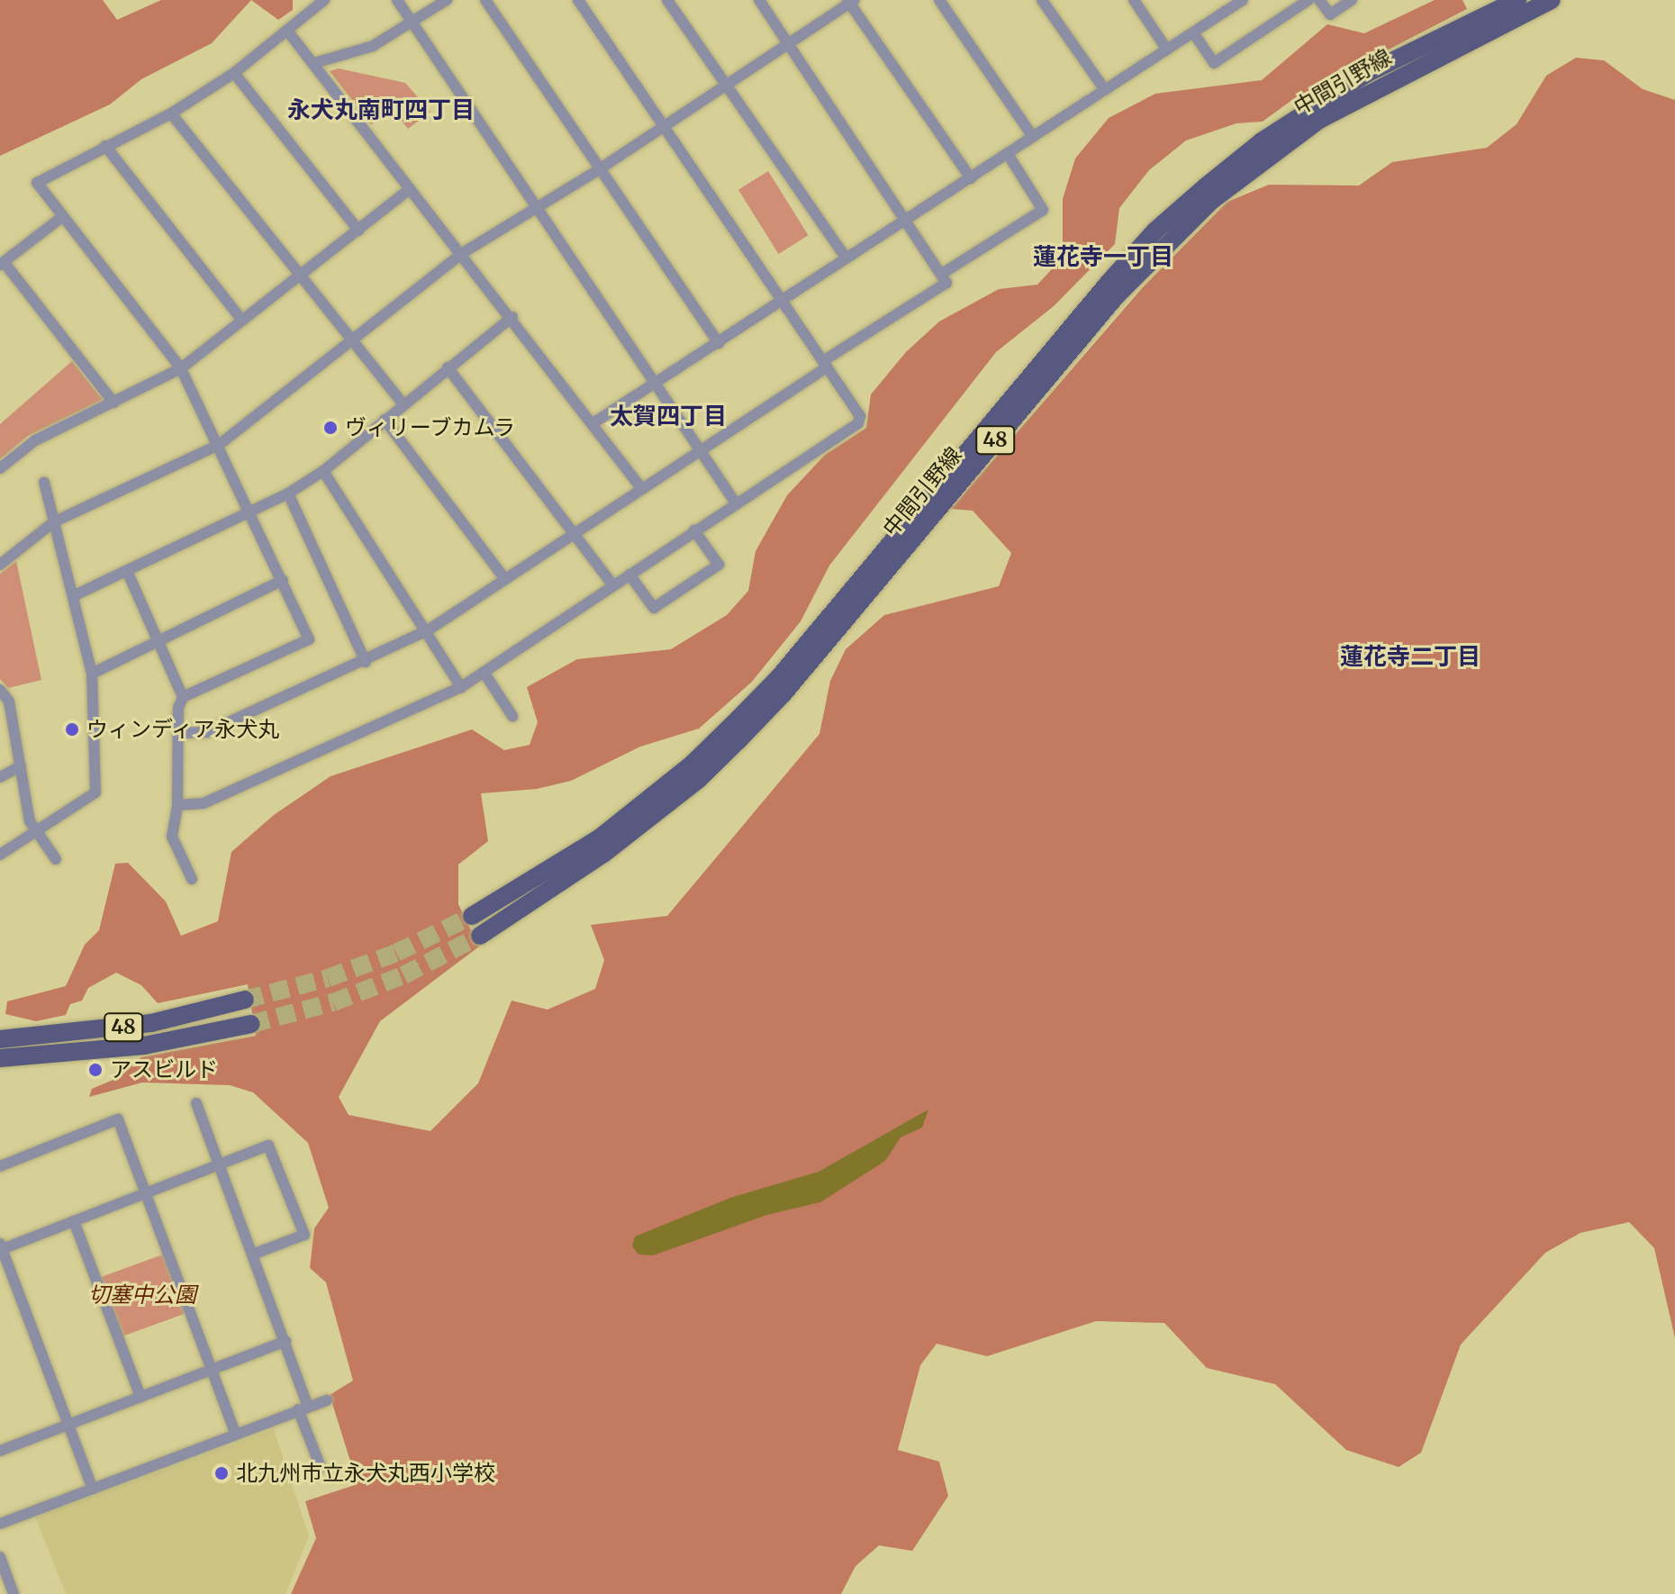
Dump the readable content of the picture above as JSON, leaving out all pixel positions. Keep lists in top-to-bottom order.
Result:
{
  "streets": {
    "main road": ["中間引野線", "48"]
  },
  "districts": [
    "永犬丸南町四丁目",
    "蓮花寺一丁目",
    "太賀四丁目",
    "蓮花寺二丁目"
  ],
  "parks": ["切塞中公園"],
  "places": [
    "ヴィリーブカムラ",
    "ウィンディア永犬丸",
    "アスビルド",
    "北九州市立永犬丸西小学校"
  ]
}
